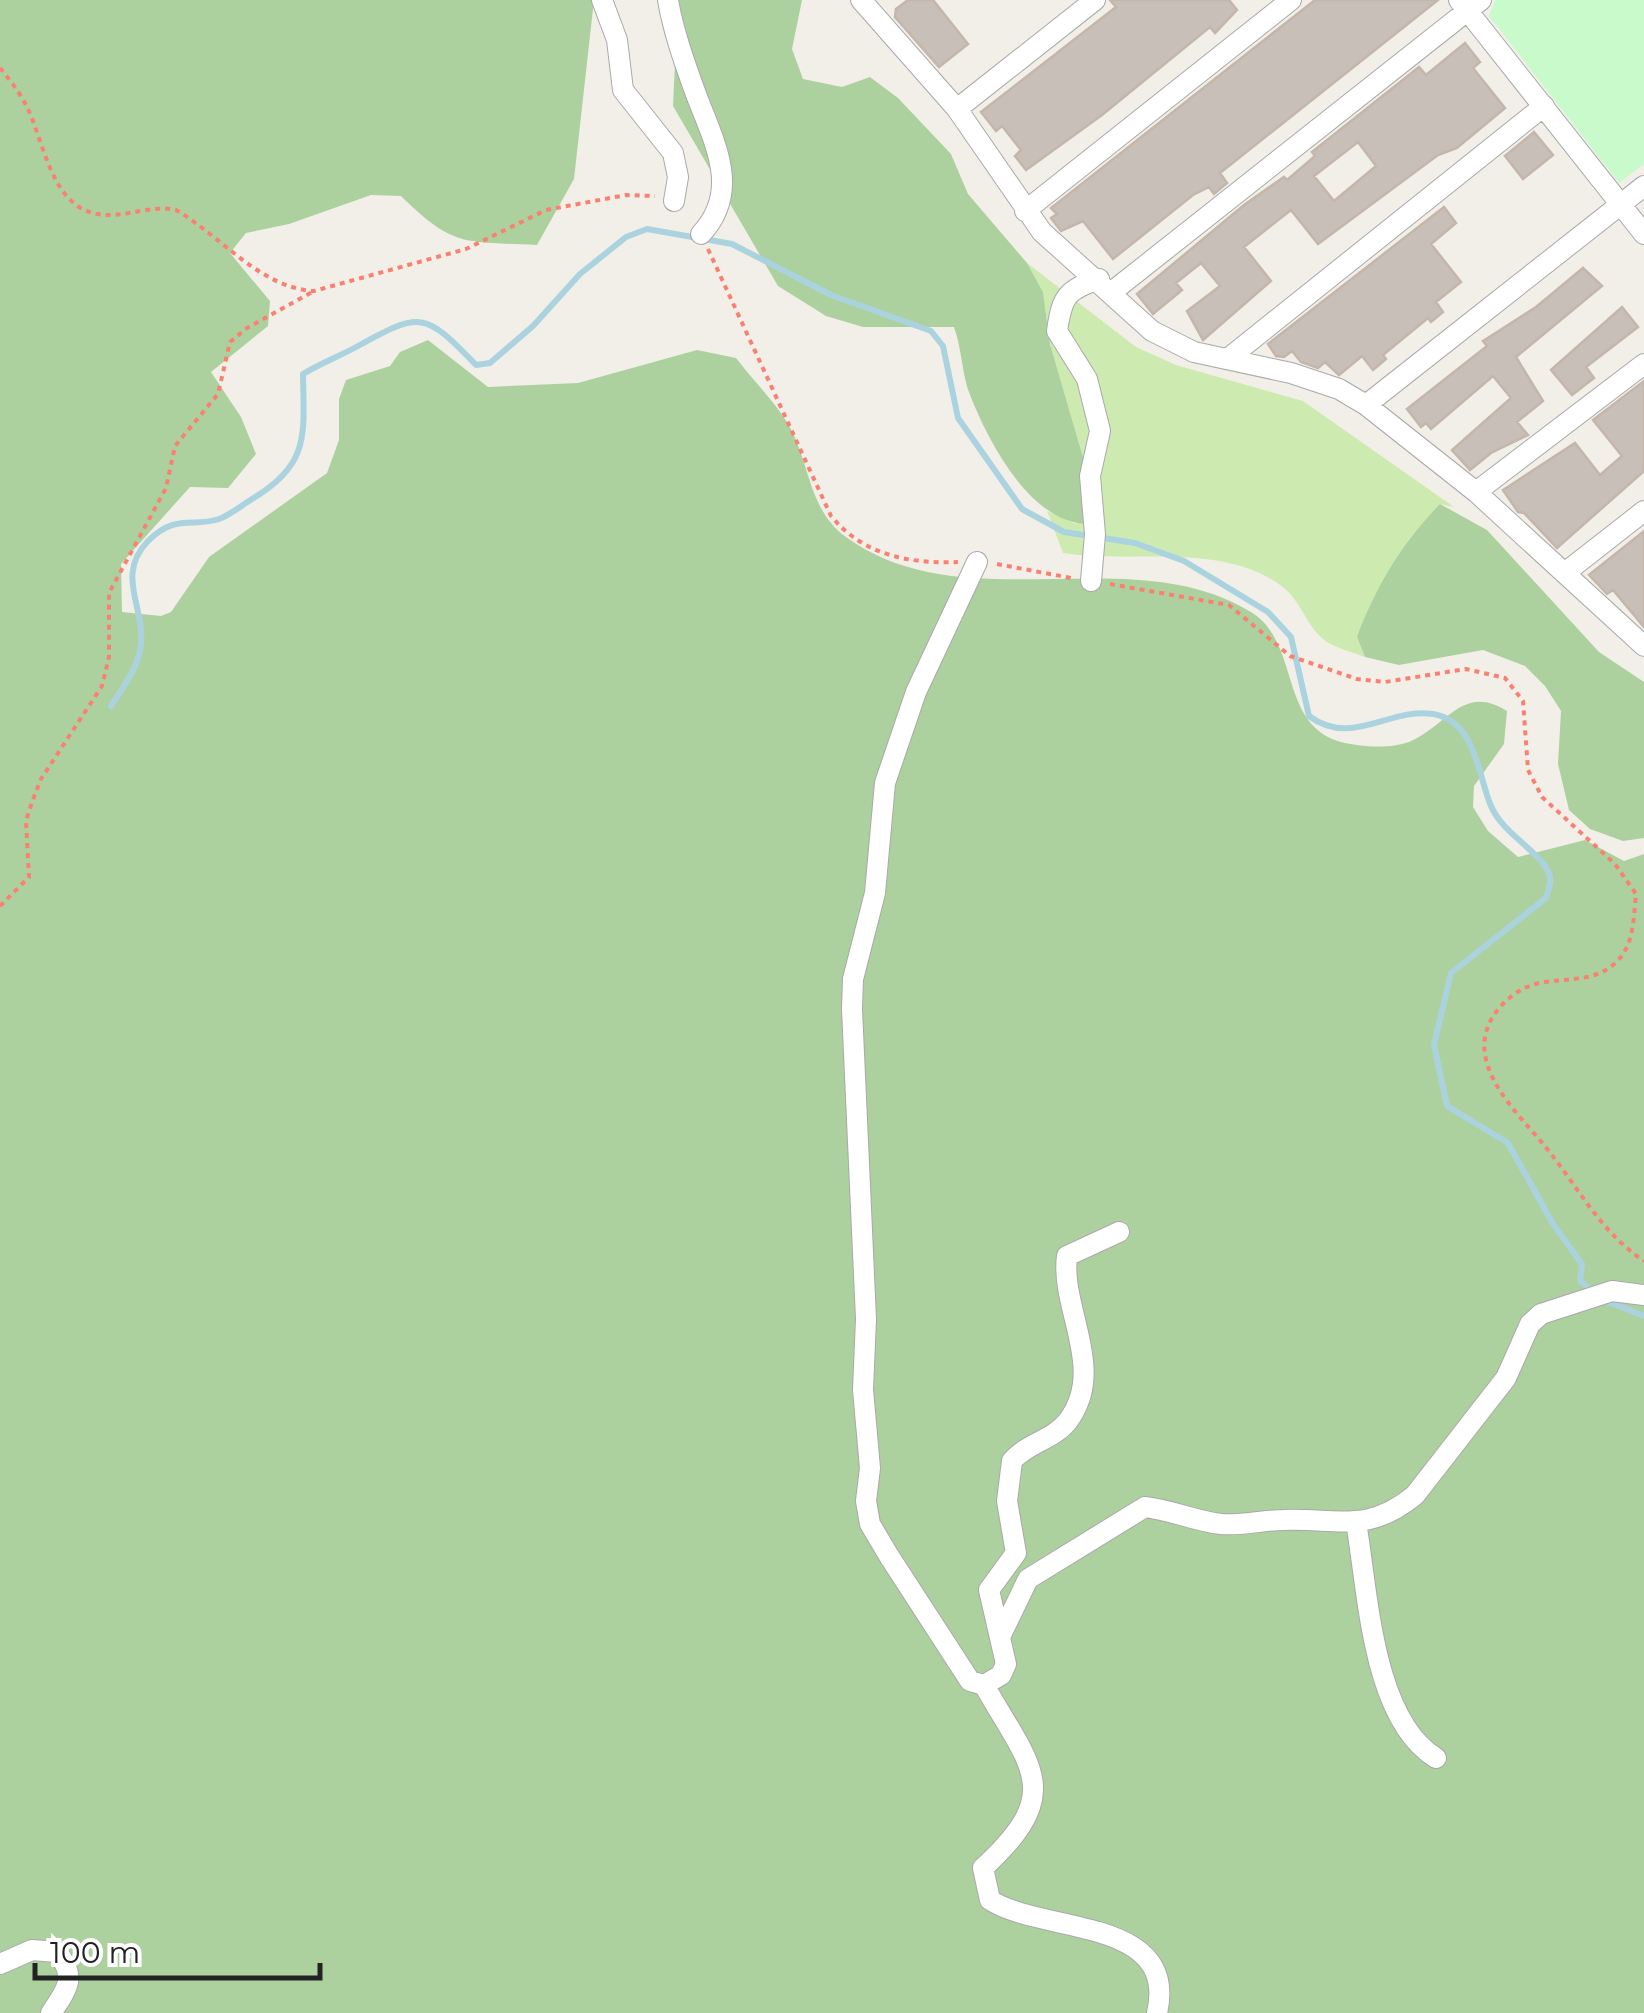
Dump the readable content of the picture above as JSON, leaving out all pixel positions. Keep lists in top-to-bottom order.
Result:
{
  "scale_bar": "100 m"
}
